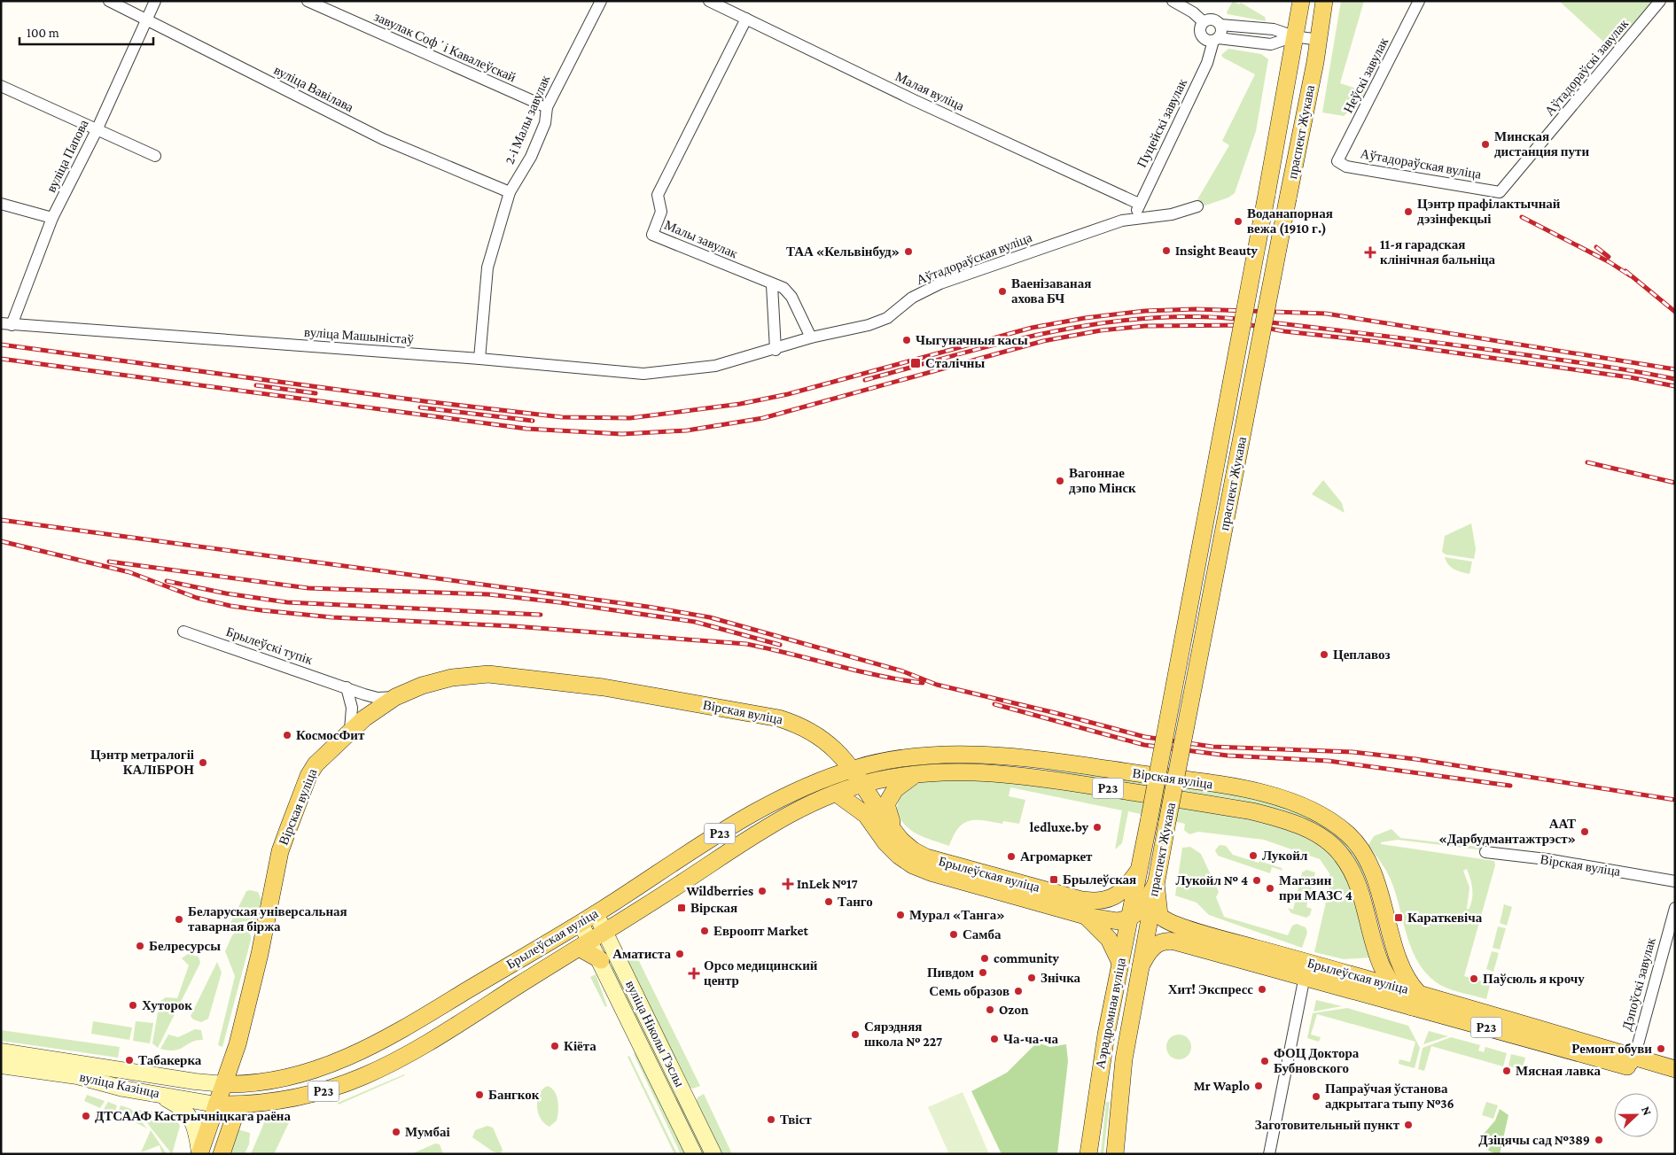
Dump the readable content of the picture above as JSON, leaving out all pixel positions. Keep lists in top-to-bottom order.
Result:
{
  "streets": {
    "main road": [
      "праспект Жукава",
      "Вірская вуліца",
      "Р23",
      "Брылеўская вуліца",
      "Аэрадромная вуліца",
      "вуліца Ніколы Тэслы",
      "вуліца Казінца"
    ],
    "street": [
      "завулак Софʼі Кавалеўскай",
      "Аўтадораўскі завулак",
      "Неўскі завулак",
      "вуліца Вавілава",
      "Малая вуліца",
      "2-і Малы завулак",
      "Пуцейскі завулак",
      "вуліца Папова",
      "Аўтадораўская вуліца",
      "Малы завулак",
      "вуліца Машыністаў",
      "Брылеўскі тупік",
      "Дэпоўскі завулак"
    ]
  },
  "crossings": [
    ["завулак Софʼі Кавалеўскай", "2-і Малы завулак"],
    ["Аўтадораўскі завулак", "Аўтадораўская вуліца"],
    ["Неўскі завулак", "Аўтадораўская вуліца"],
    ["вуліца Вавілава", "2-і Малы завулак"],
    ["вуліца Вавілава", "вуліца Папова"],
    ["Малая вуліца", "Пуцейскі завулак"],
    ["Малая вуліца", "Малы завулак"],
    ["2-і Малы завулак", "вуліца Машыністаў"],
    ["Пуцейскі завулак", "Аўтадораўская вуліца"],
    ["праспект Жукава", "Брылеўская вуліца"],
    ["праспект Жукава", "Аэрадромная вуліца"],
    ["вуліца Папова", "вуліца Машыністаў"],
    ["Аўтадораўская вуліца", "Малы завулак"],
    ["Аўтадораўская вуліца", "вуліца Машыністаў"],
    ["Брылеўскі тупік", "Вірская вуліца"],
    ["Вірская вуліца", "Брылеўская вуліца"],
    ["Вірская вуліца", "вуліца Казінца"],
    ["Брылеўская вуліца", "Дэпоўскі завулак"],
    ["Брылеўская вуліца", "Аэрадромная вуліца"],
    ["Брылеўская вуліца", "вуліца Ніколы Тэслы"],
    ["Брылеўская вуліца", "вуліца Казінца"]
  ],
  "places": {
    "other": [
      "Минская дистанция пути",
      "Цэнтр прафілактычнай дэзінфекцыі",
      "Воданапорная вежа (1910 г.)",
      "Insight Beauty",
      "ТАА «Кельвінбуд»",
      "Ваенізаваная ахова БЧ",
      "Чыгуначныя касы",
      "Вагоннае дэпо Мінск",
      "Цеплавоз",
      "КосмосФит",
      "Цэнтр метралогіі КАЛIБРОН",
      "ledluxe.by",
      "ААТ «Дарбудмантажтрэст»",
      "Лукойл",
      "Агромаркет",
      "Лукойл № 4",
      "Магазин при МАЗС 4",
      "Wildberries",
      "Танго",
      "Мурал «Танга»",
      "Беларуская універсальная таварная біржа",
      "Евроопт Market",
      "Самба",
      "Белресурсы",
      "Аматиста",
      "community",
      "Пивдом",
      "Знічка",
      "Паўсюль я крочу",
      "Хит! Экспресс",
      "Семь образов",
      "Хуторок",
      "Ozon",
      "Сярэдняя школа № 227",
      "Ча-ча-ча",
      "Кіёта",
      "Ремонт обуви",
      "Табакерка",
      "ФОЦ Доктора Бубновского",
      "Мясная лавка",
      "Mr Waplo",
      "Бангкок",
      "Папраўчая ўстанова адкрытага тыпу №36",
      "ДТСААФ Кастрычніцкага раёна",
      "Твіст",
      "Заготовительный пункт",
      "Мумбаі",
      "Дзіцячы сад №389"
    ],
    "health": ["11-я гарадская клінічная бальніца", "InLek №17", "Орсо медицинский центр"],
    "transit": [
      "Сталічны",
      "Брылеўская",
      "Вірская",
      "Караткевіча"
    ]
  },
  "scale_bar": "100 m",
  "north": "right"
}
